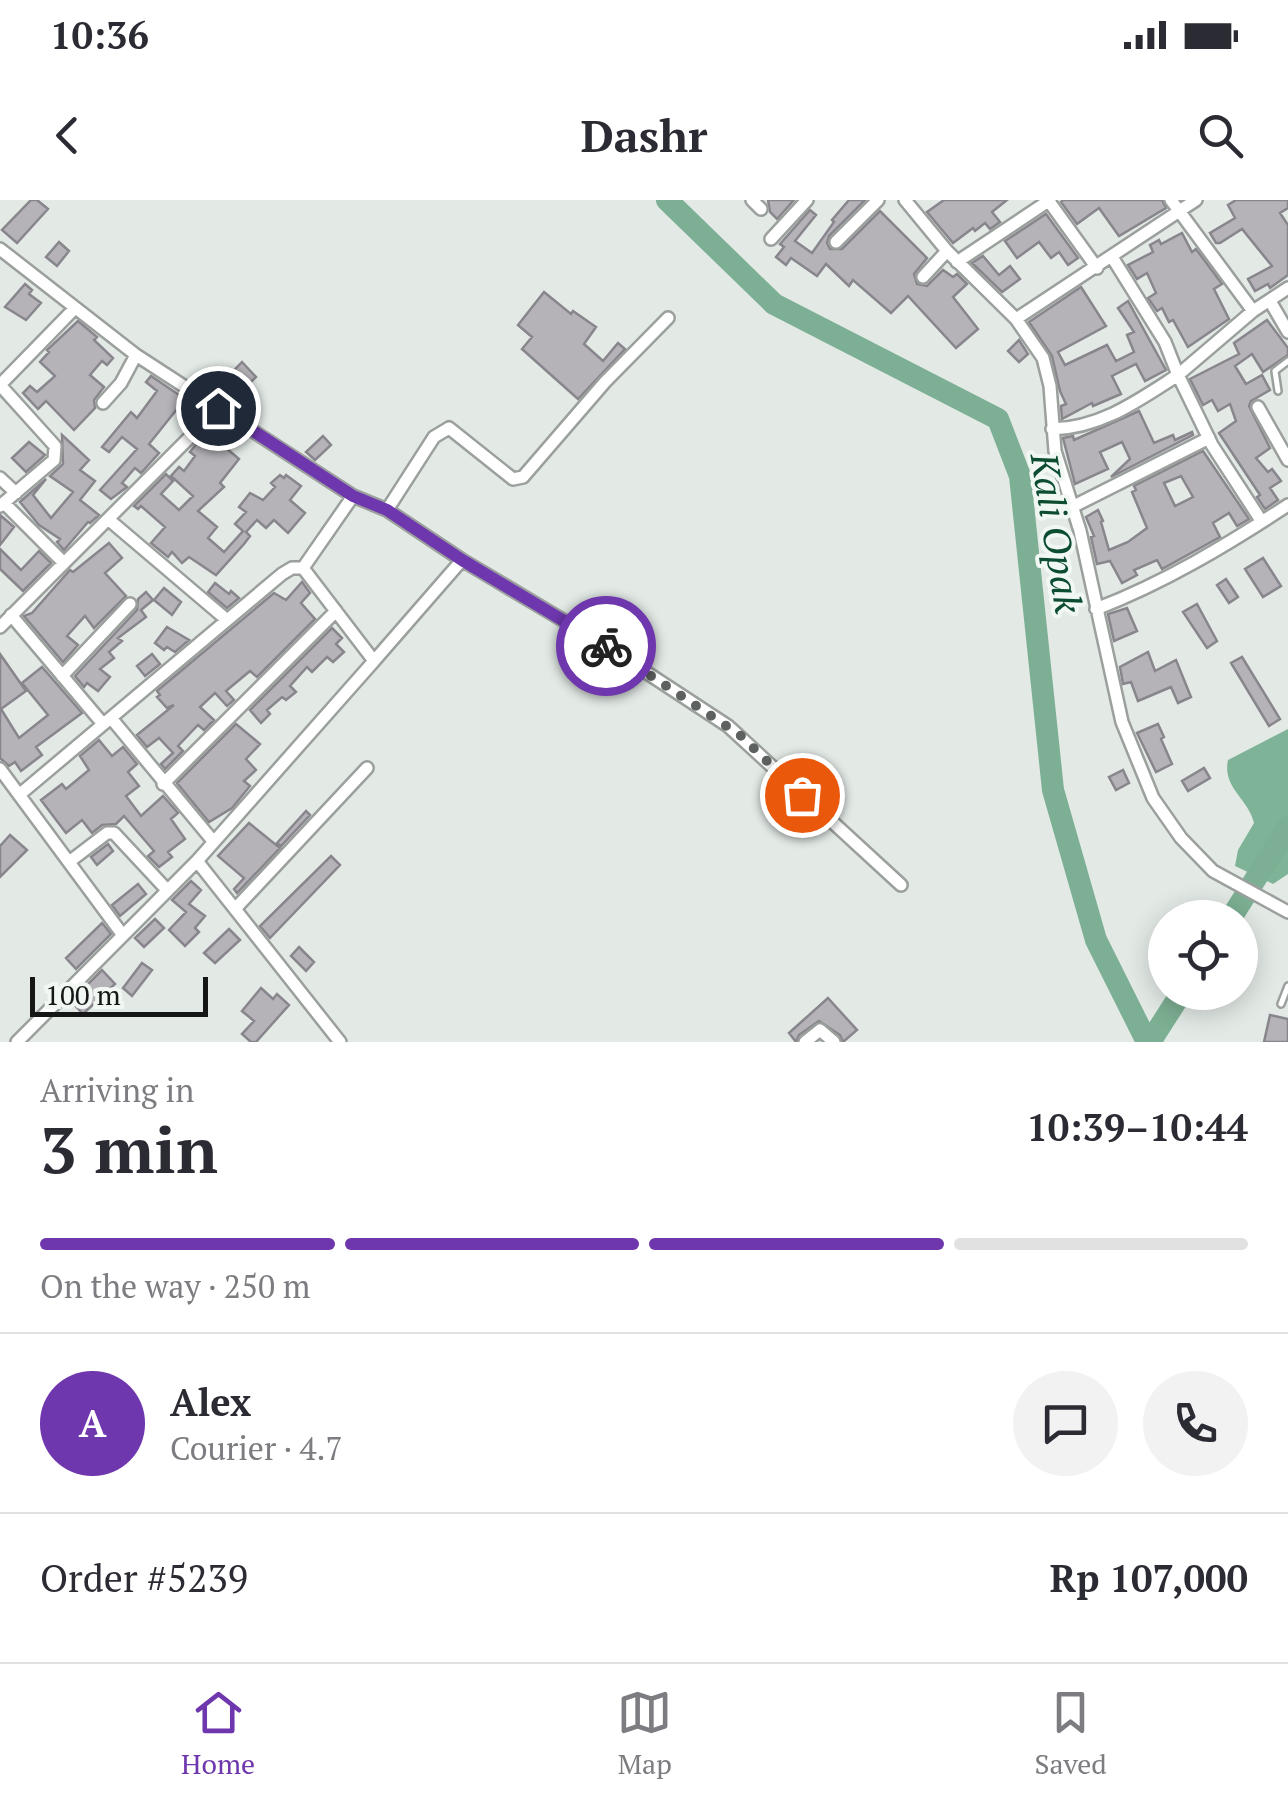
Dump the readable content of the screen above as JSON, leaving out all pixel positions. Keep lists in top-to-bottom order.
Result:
{
  "water": ["Kali Opak"],
  "scale_bar": "100 m",
  "page": {
    "status": "10:36",
    "header": "Dashr",
    "scale": "100 m",
    "heading": ["3 min", "Arriving in", "10:39–10:44"],
    "panel": [
      "Alex",
      "Courier · 4.7",
      "Order #5239",
      "Rp 107,000"
    ],
    "bar": "On the way · 250 m",
    "round": "A",
    "tabs": ["Home", "Map", "Saved"]
  }
}
